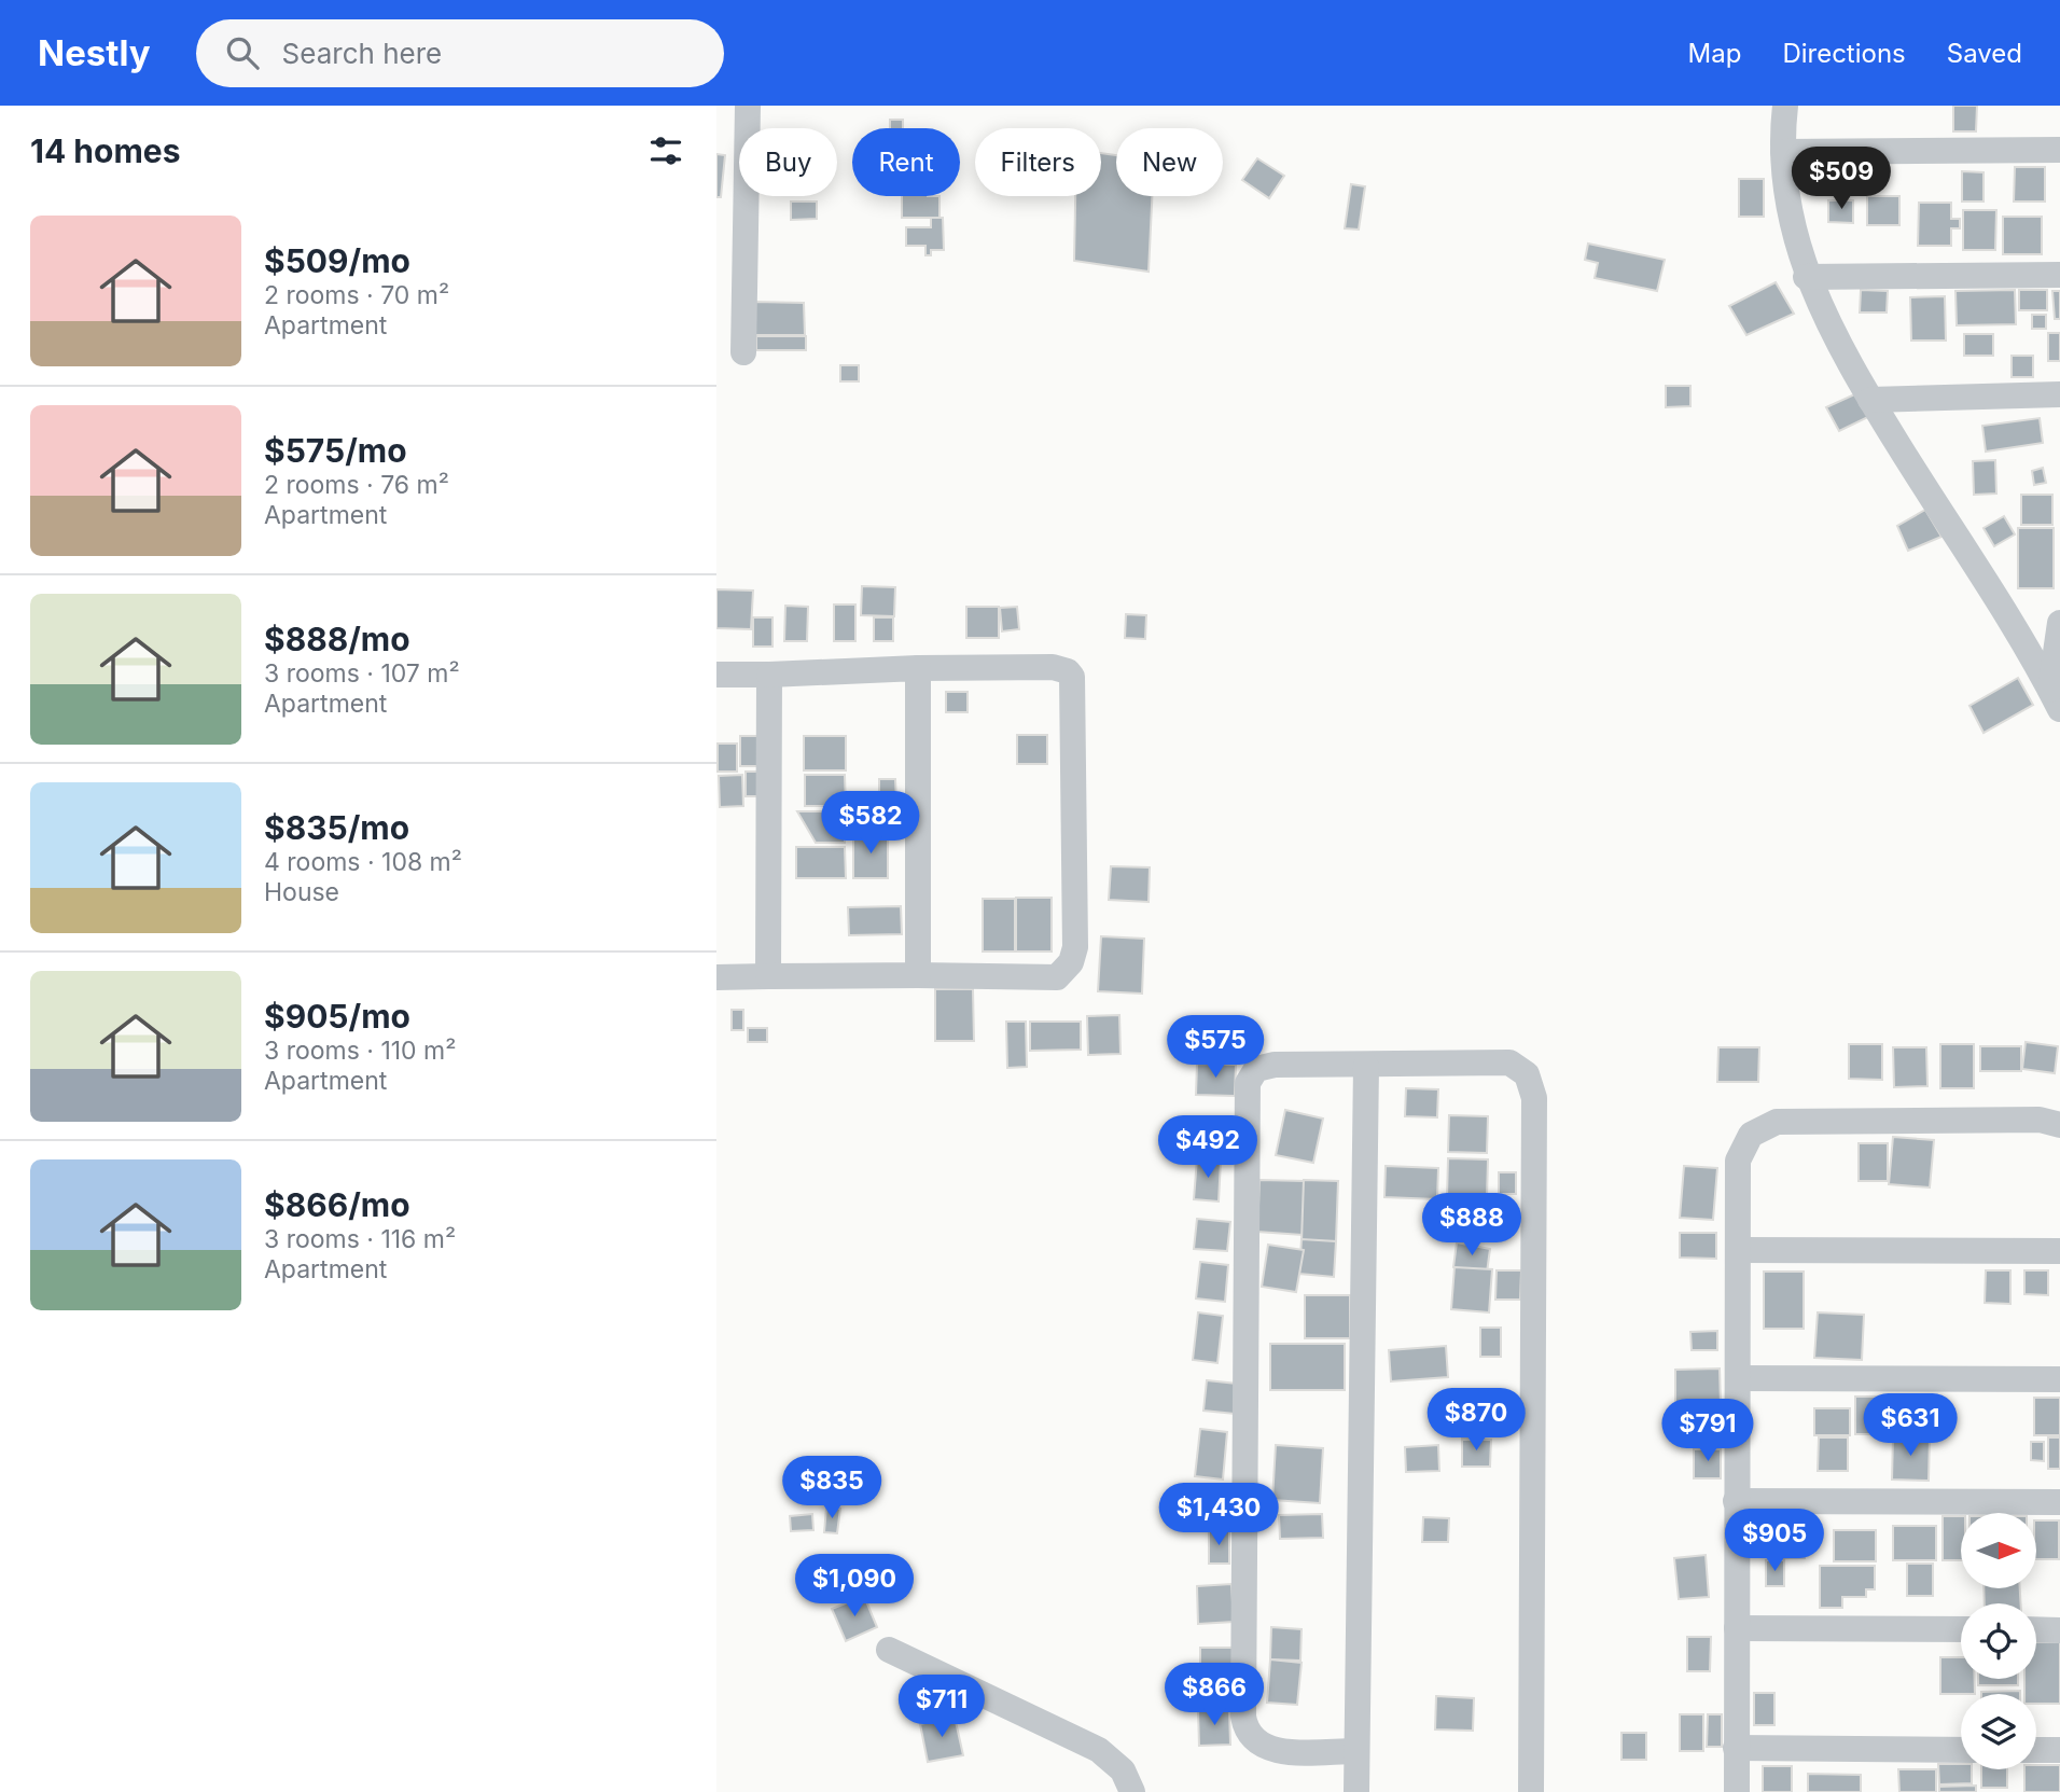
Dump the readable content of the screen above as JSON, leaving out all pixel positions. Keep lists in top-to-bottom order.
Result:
{
  "north": "right",
  "page": {
    "header": "Nestly",
    "search": "Search here",
    "nav": ["Map", "Directions", "Saved"],
    "heading": "14 homes",
    "chip": [
      "Buy",
      "Rent",
      "Filters",
      "New"
    ],
    "price": [
      "$509",
      "$582",
      "$575",
      "$492",
      "$888",
      "$870",
      "$631",
      "$791",
      "$835",
      "$1,430",
      "$905",
      "$1,090",
      "$866",
      "$711"
    ],
    "list": [
      {
        "name": "$509/mo",
        "note": "2 rooms · 70 m² · Apartment"
      },
      {
        "name": "$575/mo",
        "note": "2 rooms · 76 m² · Apartment"
      },
      {
        "name": "$888/mo",
        "note": "3 rooms · 107 m² · Apartment"
      },
      {
        "name": "$835/mo",
        "note": "4 rooms · 108 m² · House"
      },
      {
        "name": "$905/mo",
        "note": "3 rooms · 110 m² · Apartment"
      },
      {
        "name": "$866/mo",
        "note": "3 rooms · 116 m² · Apartment"
      }
    ]
  }
}
